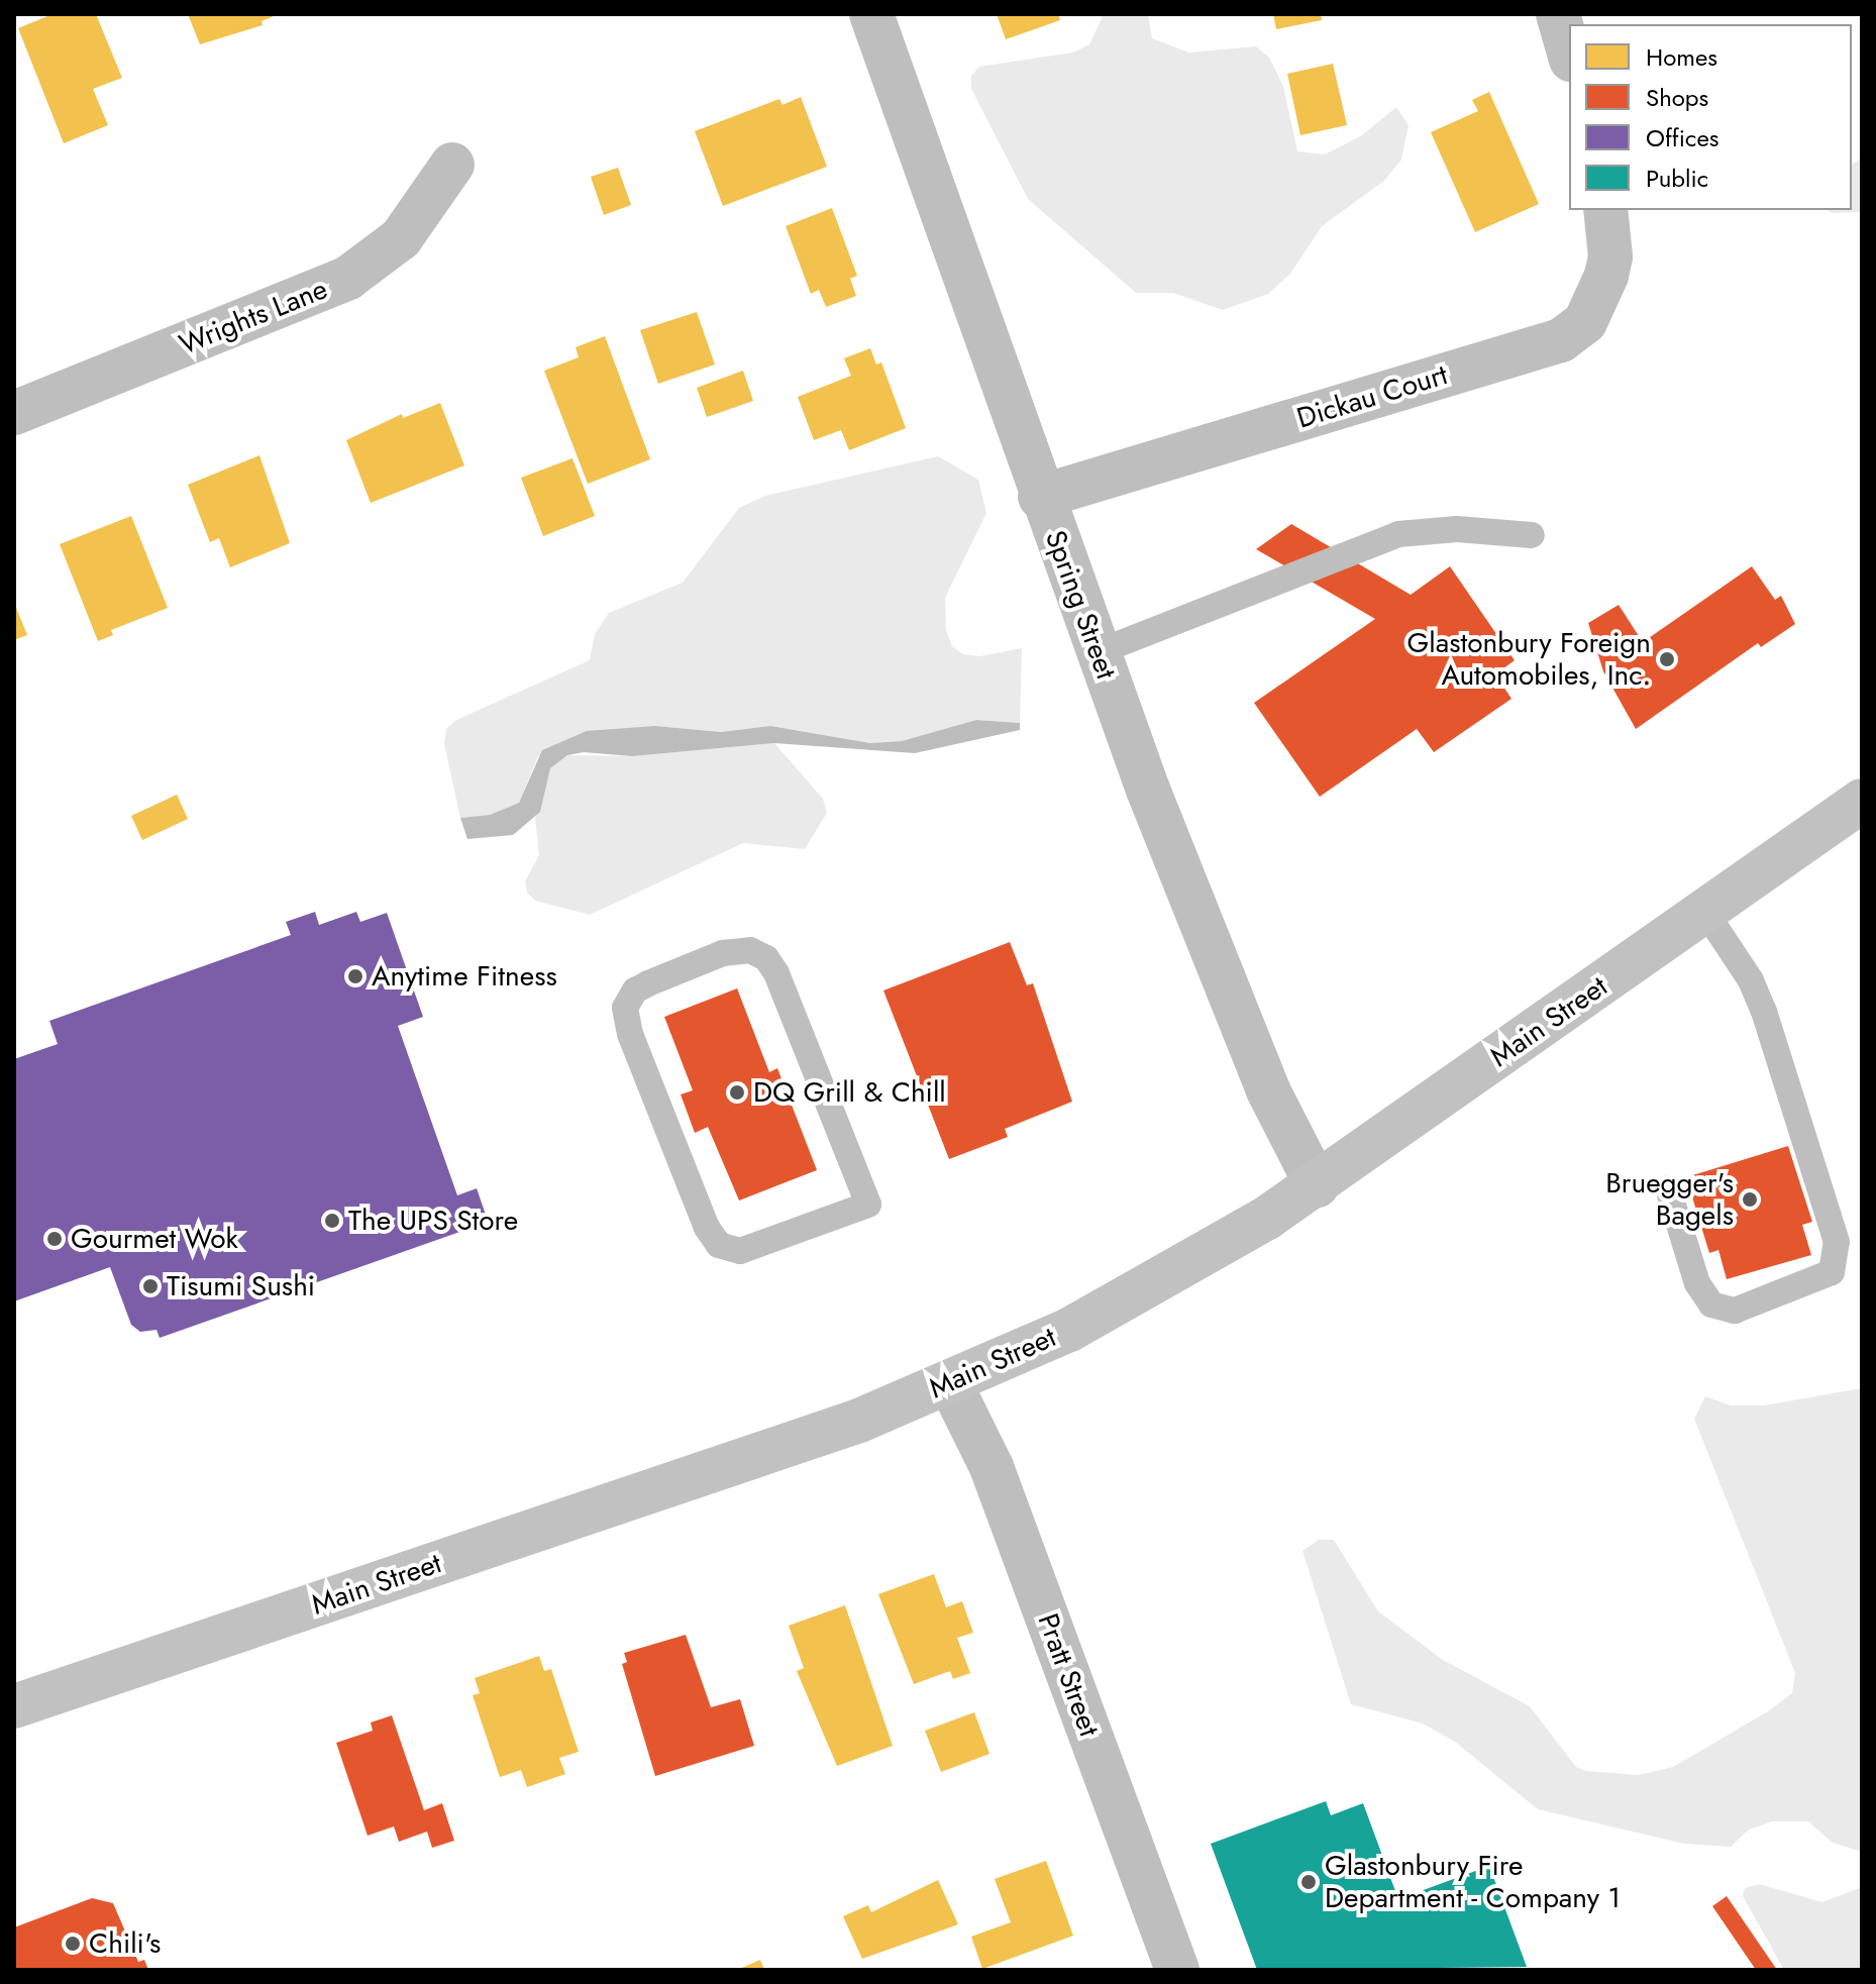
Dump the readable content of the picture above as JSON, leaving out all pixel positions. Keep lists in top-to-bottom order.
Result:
{
  "streets": {
    "main road": ["Main Street"],
    "street": [
      "Wrights Lane",
      "Dickau Court",
      "Spring Street",
      "Pratt Street"
    ]
  },
  "crossings": [
    ["Dickau Court", "Spring Street"],
    ["Spring Street", "Main Street"],
    ["Main Street", "Pratt Street"]
  ],
  "places": [
    "Glastonbury Foreign Automobiles, Inc.",
    "Anytime Fitness",
    "DQ Grill & Chill",
    "Bruegger's Bagels",
    "The UPS Store",
    "Gourmet Wok",
    "Tisumi Sushi",
    "Glastonbury Fire Department - Company 1",
    "Chili's"
  ],
  "legend": [
    "Homes",
    "Shops",
    "Offices",
    "Public"
  ]
}
